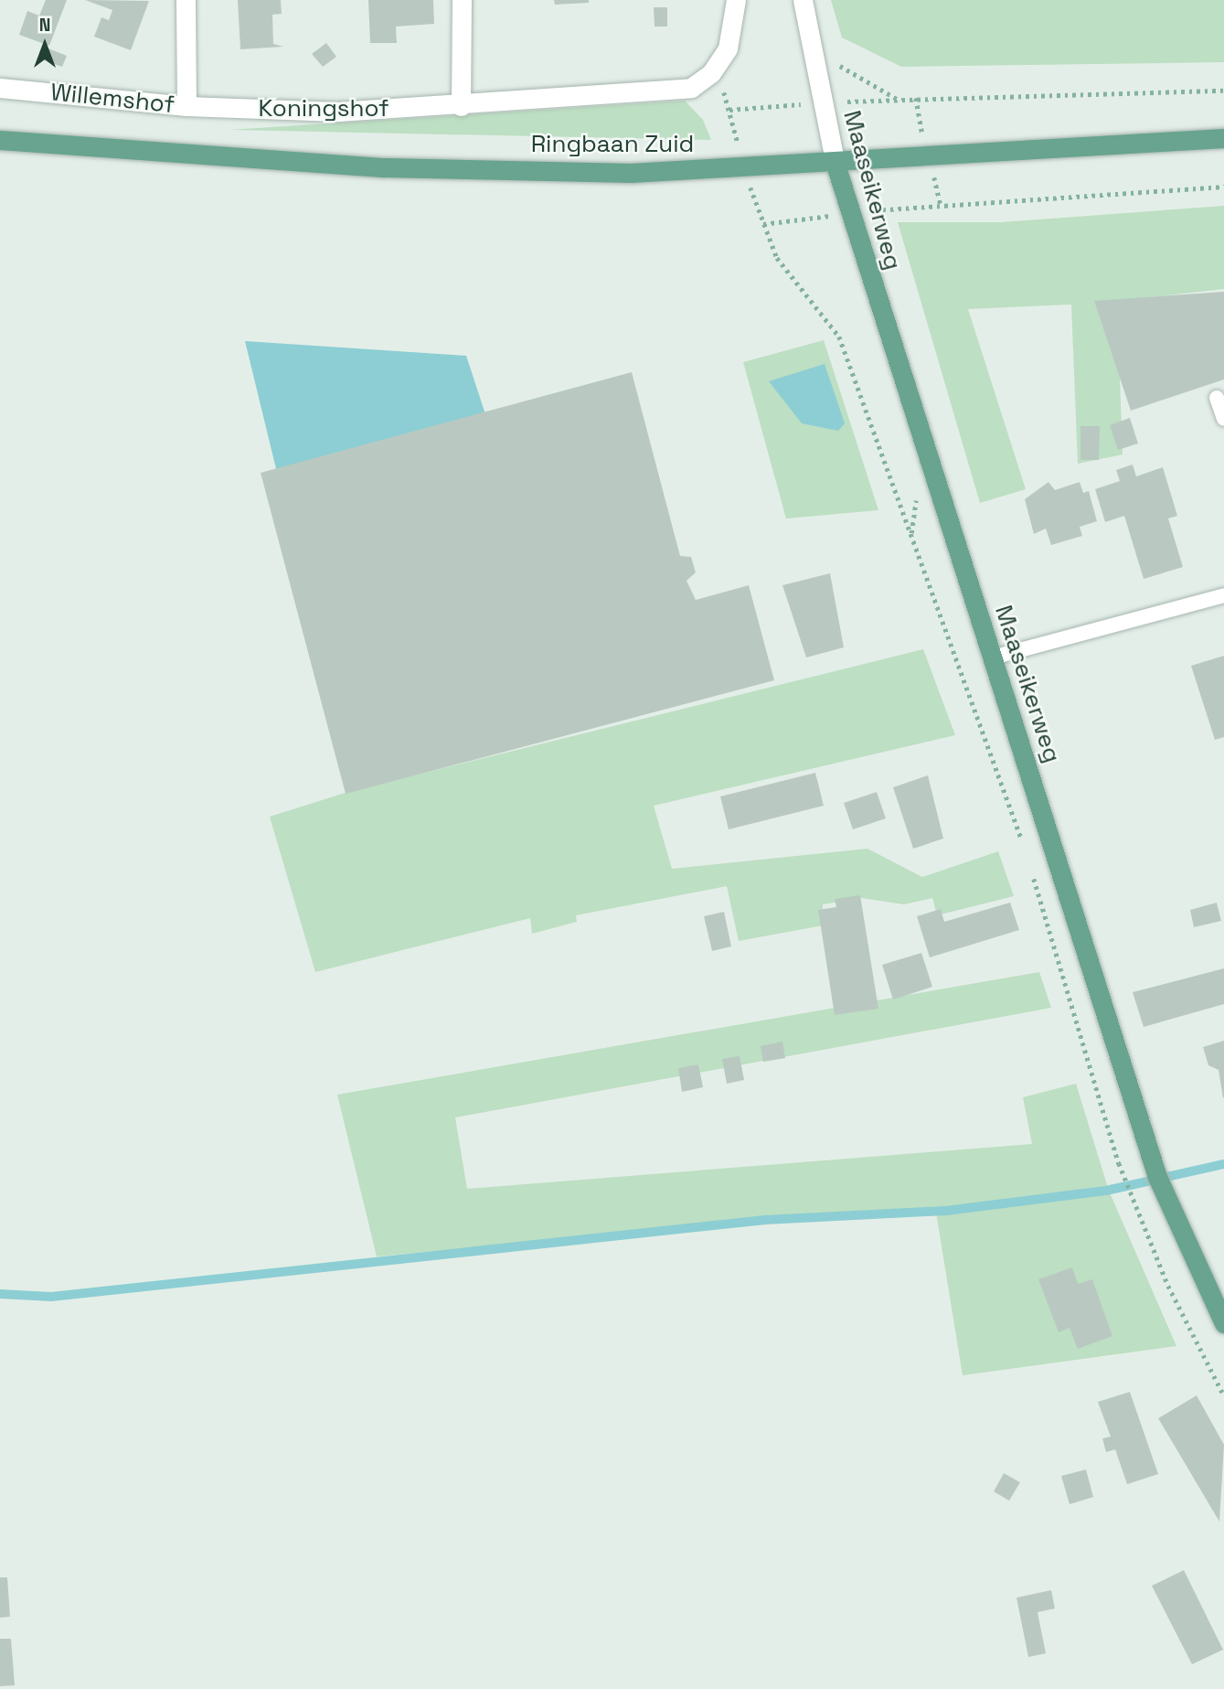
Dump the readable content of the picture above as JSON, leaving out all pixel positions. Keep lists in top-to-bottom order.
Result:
{
  "streets": {
    "main road": ["Ringbaan Zuid", "Maaseikerweg"],
    "street": ["Willemshof", "Koningshof"]
  },
  "crossings": [
    ["Willemshof", "Koningshof"],
    ["Ringbaan Zuid", "Maaseikerweg"]
  ],
  "north": "top"
}
